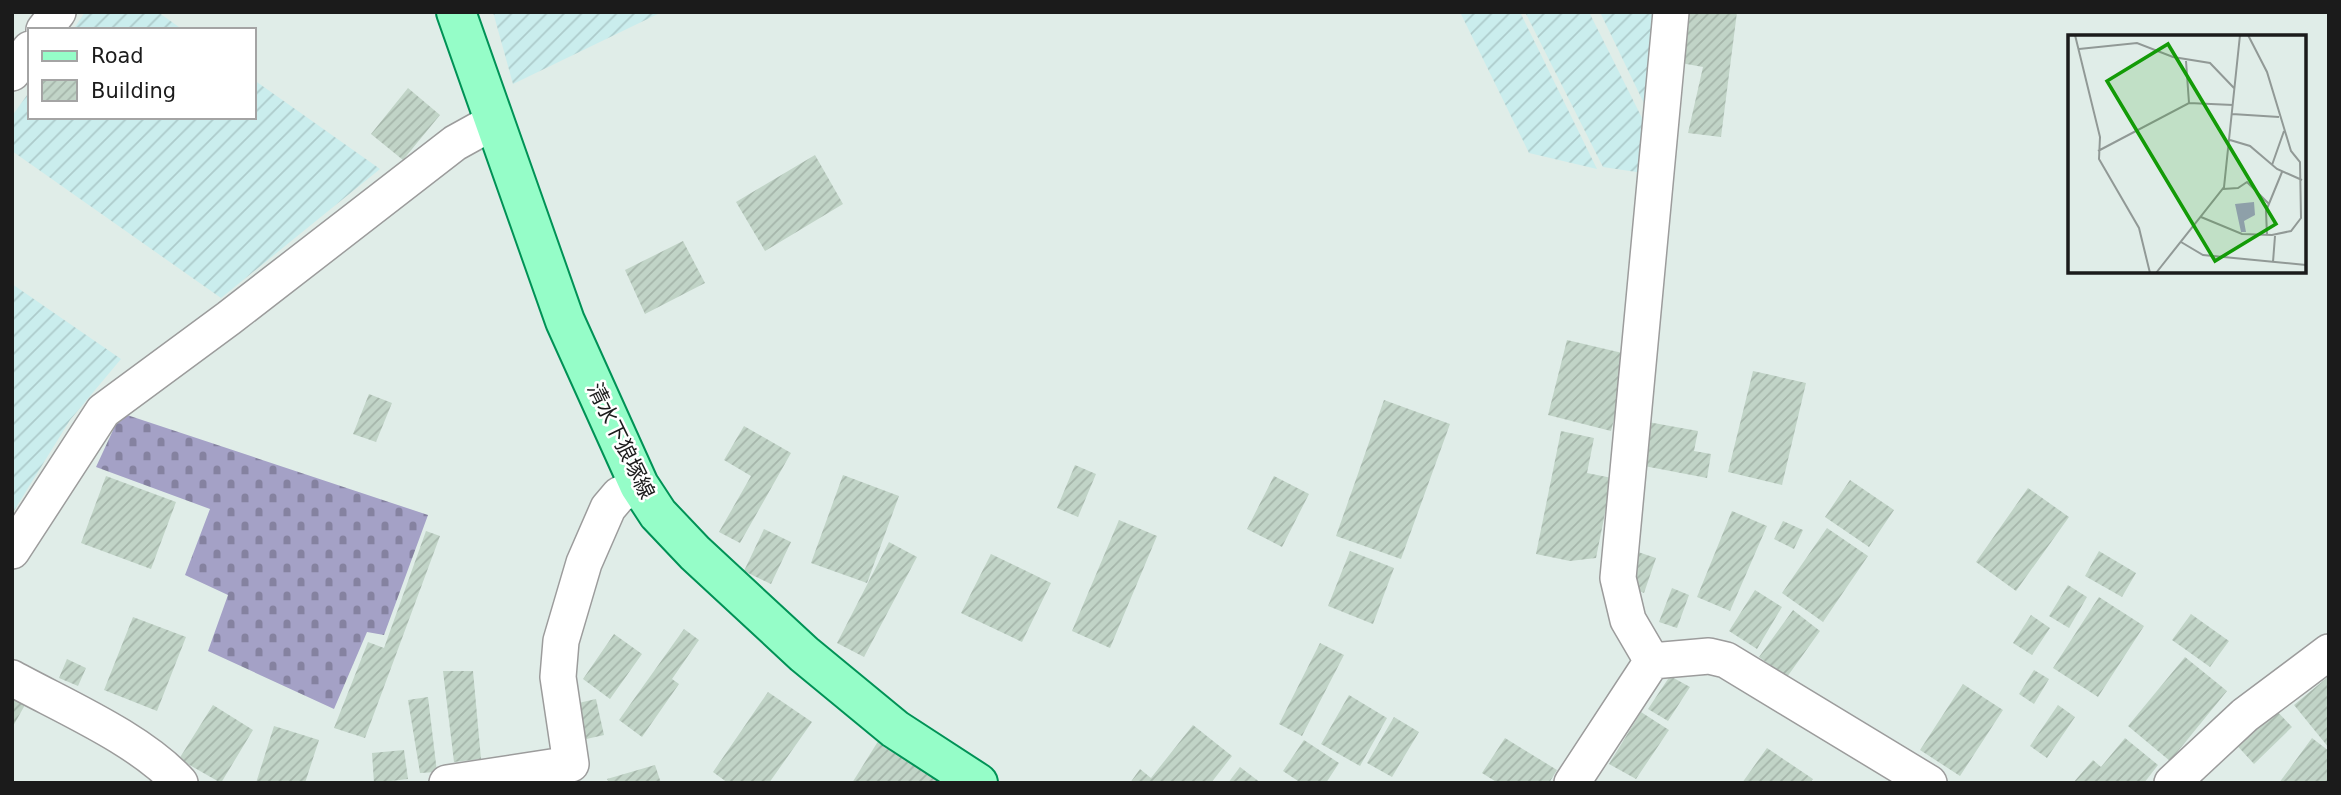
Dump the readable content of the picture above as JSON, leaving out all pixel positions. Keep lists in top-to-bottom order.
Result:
{
  "streets": {
    "main road": ["清水下狼塚線"]
  },
  "legend": ["Road", "Building"]
}
